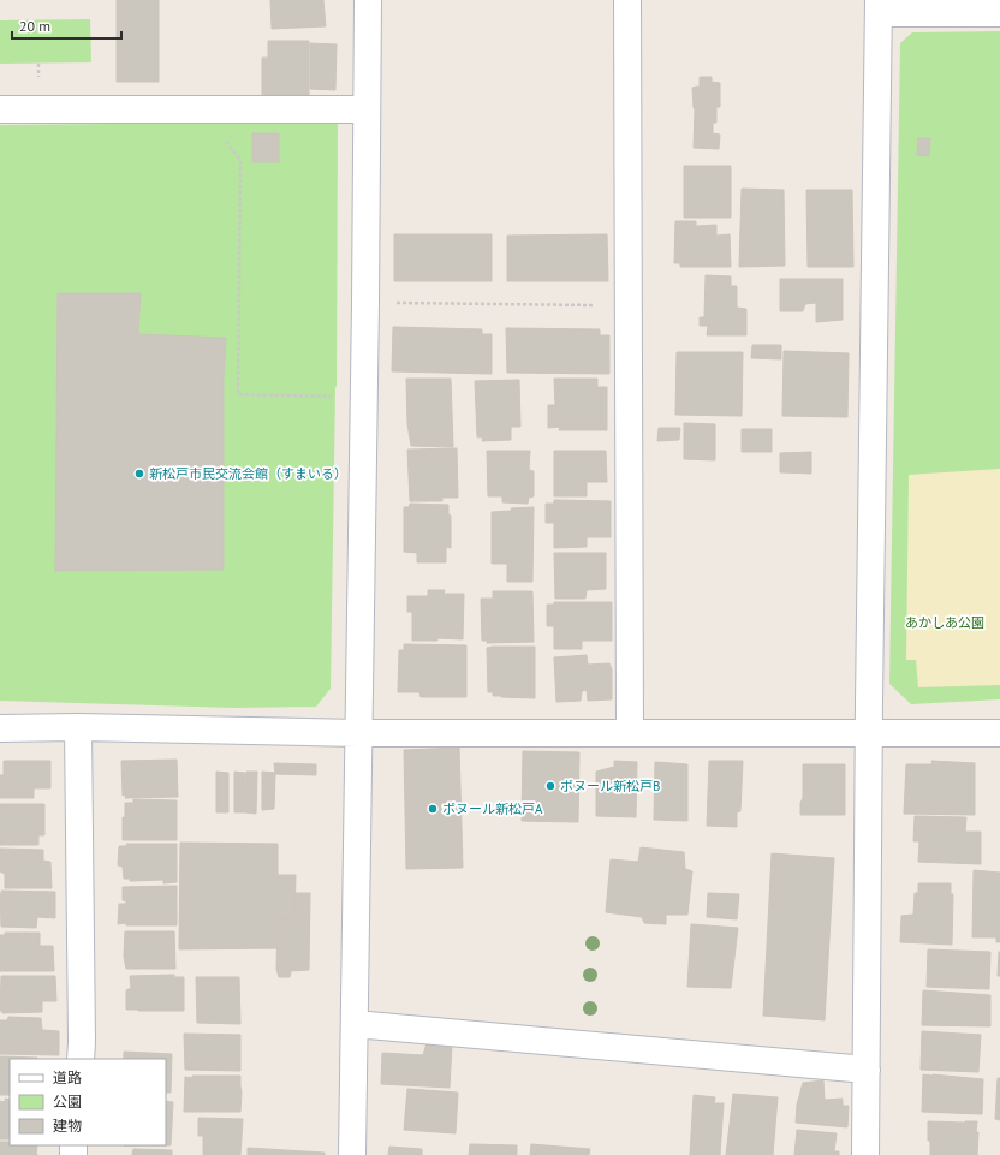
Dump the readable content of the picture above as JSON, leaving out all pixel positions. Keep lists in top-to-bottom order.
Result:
{
  "parks": ["あかしあ公園"],
  "places": ["新松戸市民交流会館（すまいる）", "ボヌール新松戸B", "ボヌール新松戸A"],
  "legend": ["道路", "公園", "建物"],
  "scale_bar": "20 m"
}
